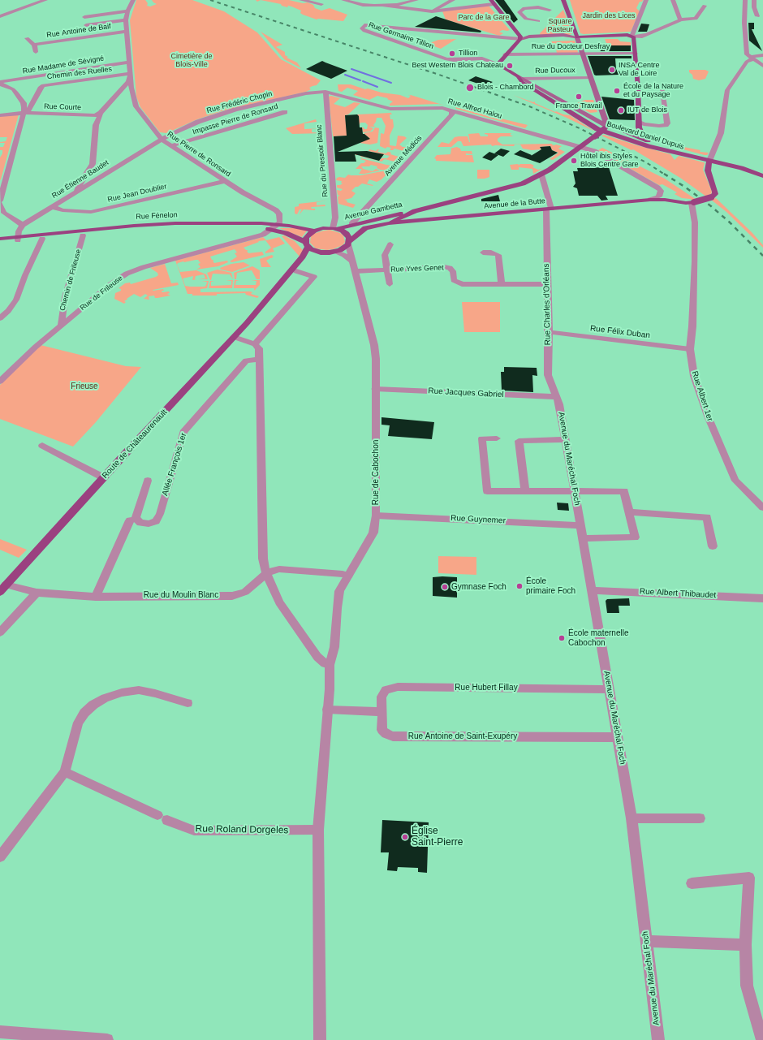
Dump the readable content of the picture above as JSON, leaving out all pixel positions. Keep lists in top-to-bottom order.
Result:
{
  "streets": {
    "main road": [
      "Boulevard Daniel Dupuis",
      "Avenue de la Butte",
      "Avenue Gambetta",
      "Rue Fénelon",
      "Route de Châteaurenault"
    ],
    "street": [
      "Rue Antoine de Baif",
      "Rue Germaine Tillion",
      "Rue du Docteur Desfray",
      "Rue Madame de Sévigné",
      "Rue Ducoux",
      "Chemin des Ruelles",
      "Rue Frédéric Chopin",
      "Rue Courte",
      "Rue Alfred Halou",
      "Impasse Pierre de Ronsard",
      "Rue Pierre de Ronsard",
      "Avenue Médicis",
      "Rue du Pressoir Blanc",
      "Rue Étienne Baudet",
      "Rue Jean Doublier",
      "Rue Yves Genet",
      "Chemin de Frileuse",
      "Rue de Frileuse",
      "Rue Charles d'Orléans",
      "Rue Félix Duban",
      "Rue Jacques Gabriel",
      "Rue Albert 1er",
      "Avenue du Maréchal Foch",
      "Allée François 1er",
      "Rue de Cabochon",
      "Rue Guynemer",
      "Rue Albert Thibaudet",
      "Rue du Moulin Blanc",
      "Rue Hubert Fillay",
      "Rue Antoine de Saint-Exupéry",
      "Rue Roland Dorgeles"
    ]
  },
  "crossings": [
    ["Rue Antoine de Baif", "Rue Pierre de Ronsard"],
    ["Rue Germaine Tillion", "Boulevard Daniel Dupuis"],
    ["Rue Madame de Sévigné", "Rue Pierre de Ronsard"],
    ["Rue Ducoux", "Boulevard Daniel Dupuis"],
    ["Chemin des Ruelles", "Rue Courte"],
    ["Chemin des Ruelles", "Rue Pierre de Ronsard"],
    ["Rue Frédéric Chopin", "Rue Alfred Halou"],
    ["Rue Frédéric Chopin", "Rue Pierre de Ronsard"],
    ["Rue Frédéric Chopin", "Rue du Pressoir Blanc"],
    ["Rue Frédéric Chopin", "Rue Étienne Baudet"],
    ["Rue Alfred Halou", "Avenue Médicis"],
    ["Rue Alfred Halou", "Rue du Pressoir Blanc"],
    ["Rue Alfred Halou", "Avenue de la Butte"],
    ["Impasse Pierre de Ronsard", "Rue Pierre de Ronsard"],
    ["Rue Pierre de Ronsard", "Rue Étienne Baudet"],
    ["Rue Pierre de Ronsard", "Rue Jean Doublier"],
    ["Rue Pierre de Ronsard", "Rue Fénelon"],
    ["Rue Pierre de Ronsard", "Rue de Frileuse"],
    ["Avenue Médicis", "Avenue Gambetta"],
    ["Rue du Pressoir Blanc", "Avenue Gambetta"],
    ["Rue Étienne Baudet", "Rue Jean Doublier"],
    ["Avenue de la Butte", "Rue Charles d'Orléans"],
    ["Avenue de la Butte", "Rue Albert 1er"],
    ["Avenue de la Butte", "Rue de Cabochon"],
    ["Avenue Gambetta", "Rue Fénelon"],
    ["Avenue Gambetta", "Route de Châteaurenault"],
    ["Rue Fénelon", "Chemin de Frileuse"],
    ["Rue Fénelon", "Rue de Frileuse"],
    ["Rue Fénelon", "Route de Châteaurenault"],
    ["Rue Yves Genet", "Rue Charles d'Orléans"],
    ["Rue Yves Genet", "Rue de Cabochon"],
    ["Chemin de Frileuse", "Rue de Frileuse"],
    ["Rue Charles d'Orléans", "Rue Félix Duban"],
    ["Rue Charles d'Orléans", "Rue Jacques Gabriel"],
    ["Rue Charles d'Orléans", "Avenue du Maréchal Foch"],
    ["Rue Félix Duban", "Rue Albert 1er"],
    ["Rue Jacques Gabriel", "Avenue du Maréchal Foch"],
    ["Rue Jacques Gabriel", "Rue de Cabochon"],
    ["Route de Châteaurenault", "Rue du Moulin Blanc"],
    ["Avenue du Maréchal Foch", "Rue Guynemer"],
    ["Avenue du Maréchal Foch", "Rue Albert Thibaudet"],
    ["Avenue du Maréchal Foch", "Rue Hubert Fillay"],
    ["Avenue du Maréchal Foch", "Rue Antoine de Saint-Exupéry"],
    ["Rue de Cabochon", "Rue Guynemer"],
    ["Rue de Cabochon", "Rue du Moulin Blanc"],
    ["Rue de Cabochon", "Rue Roland Dorgeles"],
    ["Rue Hubert Fillay", "Rue Antoine de Saint-Exupéry"]
  ],
  "parks": [
    "Jardin des Lices",
    "Parc de la Gare",
    "Square Pasteur",
    "Cimetière de Blois-Ville",
    "Frieuse"
  ],
  "places": [
    "Tillion",
    "Best Western Blois Chateau",
    "INSA Centre Val de Loire",
    "Blois - Chambord",
    "École de la Nature et du Paysage",
    "France Travail",
    "IUT de Blois",
    "Hôtel ibis Styles Blois Centre Gare",
    "École primaire Foch",
    "Gymnase Foch",
    "École maternelle Cabochon",
    "Église Saint-Pierre"
  ]
}
